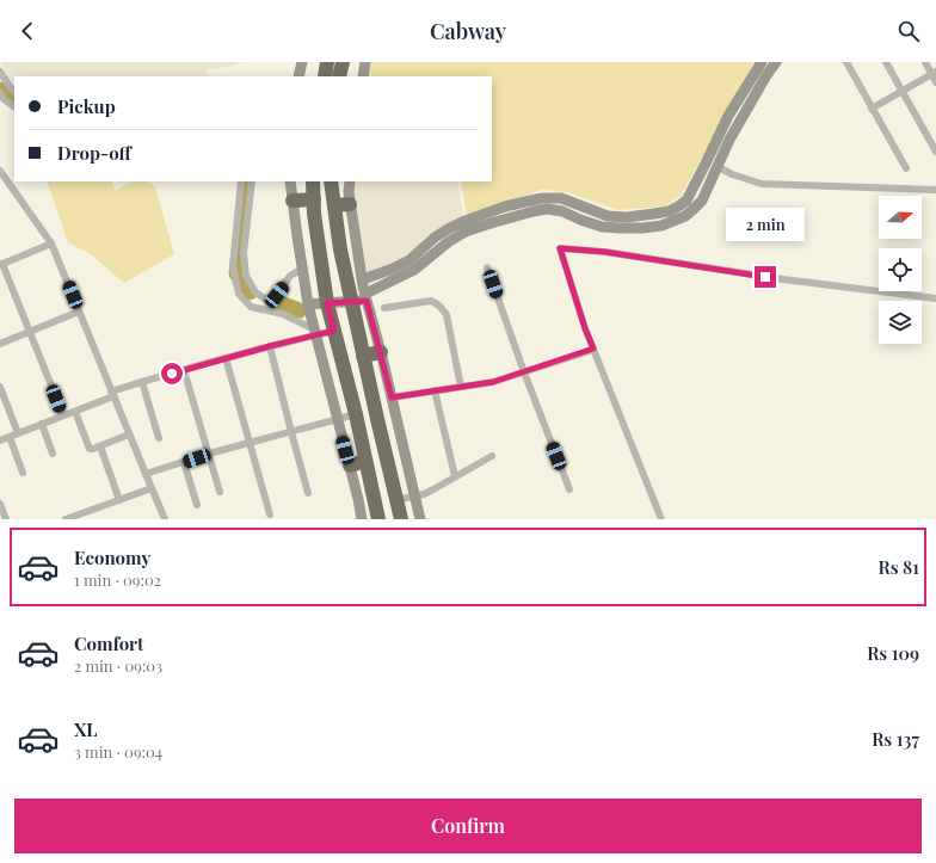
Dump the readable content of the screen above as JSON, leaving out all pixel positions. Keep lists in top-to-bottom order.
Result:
{
  "north": "right",
  "page": {
    "header": "Cabway",
    "banner": ["Pickup", "Drop-off"],
    "bubble": "2 min",
    "list": [
      {
        "name": "Economy",
        "note": "1 min · 09:02",
        "value": "Rs 81"
      },
      {
        "name": "Comfort",
        "note": "2 min · 09:03",
        "value": "Rs 109"
      },
      {
        "name": "XL",
        "note": "3 min · 09:04",
        "value": "Rs 137"
      }
    ],
    "buttons": "Confirm"
  }
}
